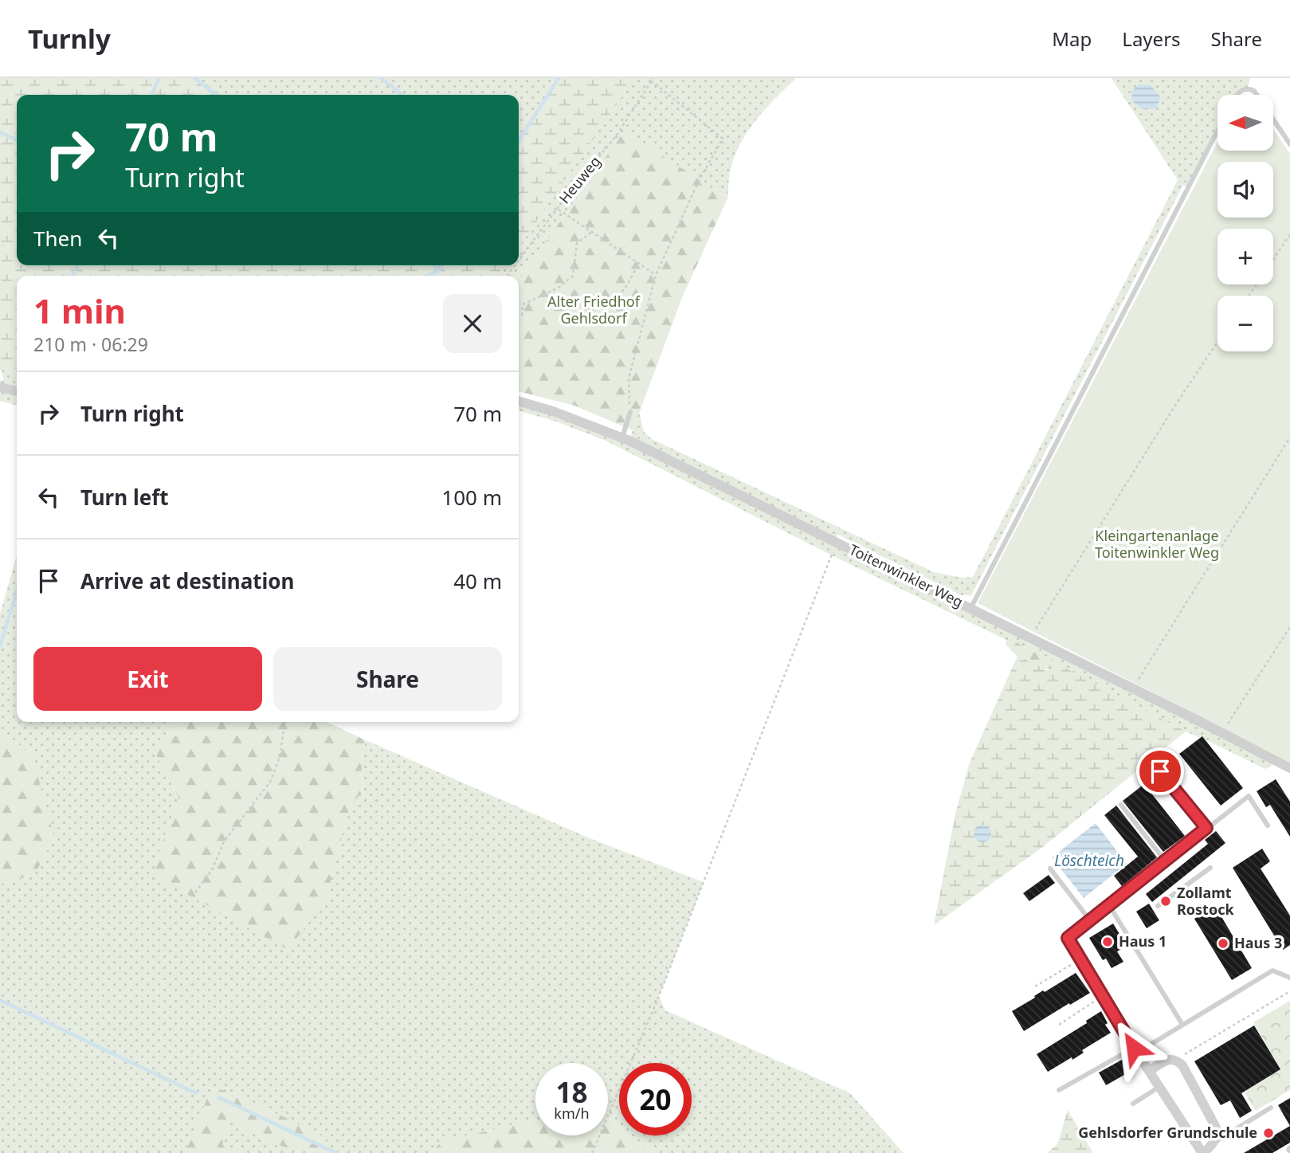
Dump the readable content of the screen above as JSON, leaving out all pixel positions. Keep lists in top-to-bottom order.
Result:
{
  "streets": {
    "street": ["Toitenwinkler Weg"],
    "path": ["Heuweg"]
  },
  "water": ["Löschteich"],
  "parks": ["Alter Friedhof Gehlsdorf", "Kleingartenanlage Toitenwinkler Weg"],
  "places": [
    "Zollamt Rostock",
    "Haus 1",
    "Haus 3",
    "Gehlsdorfer Grundschule"
  ],
  "north": "left",
  "page": {
    "header": "Turnly",
    "nav": ["Map", "Layers", "Share"],
    "map_buttons": ["+", "−"],
    "turn": ["70 m", "Turn right"],
    "then": "Then",
    "heading": ["1 min", "210 m · 06:29"],
    "list": [
      {
        "name": "Turn right",
        "value": "70 m"
      },
      {
        "name": "Turn left",
        "value": "100 m"
      },
      {
        "name": "Arrive at destination",
        "value": "40 m"
      }
    ],
    "buttons": ["Exit", "Share"],
    "speed": "18 km/h",
    "limit": "20"
  }
}
